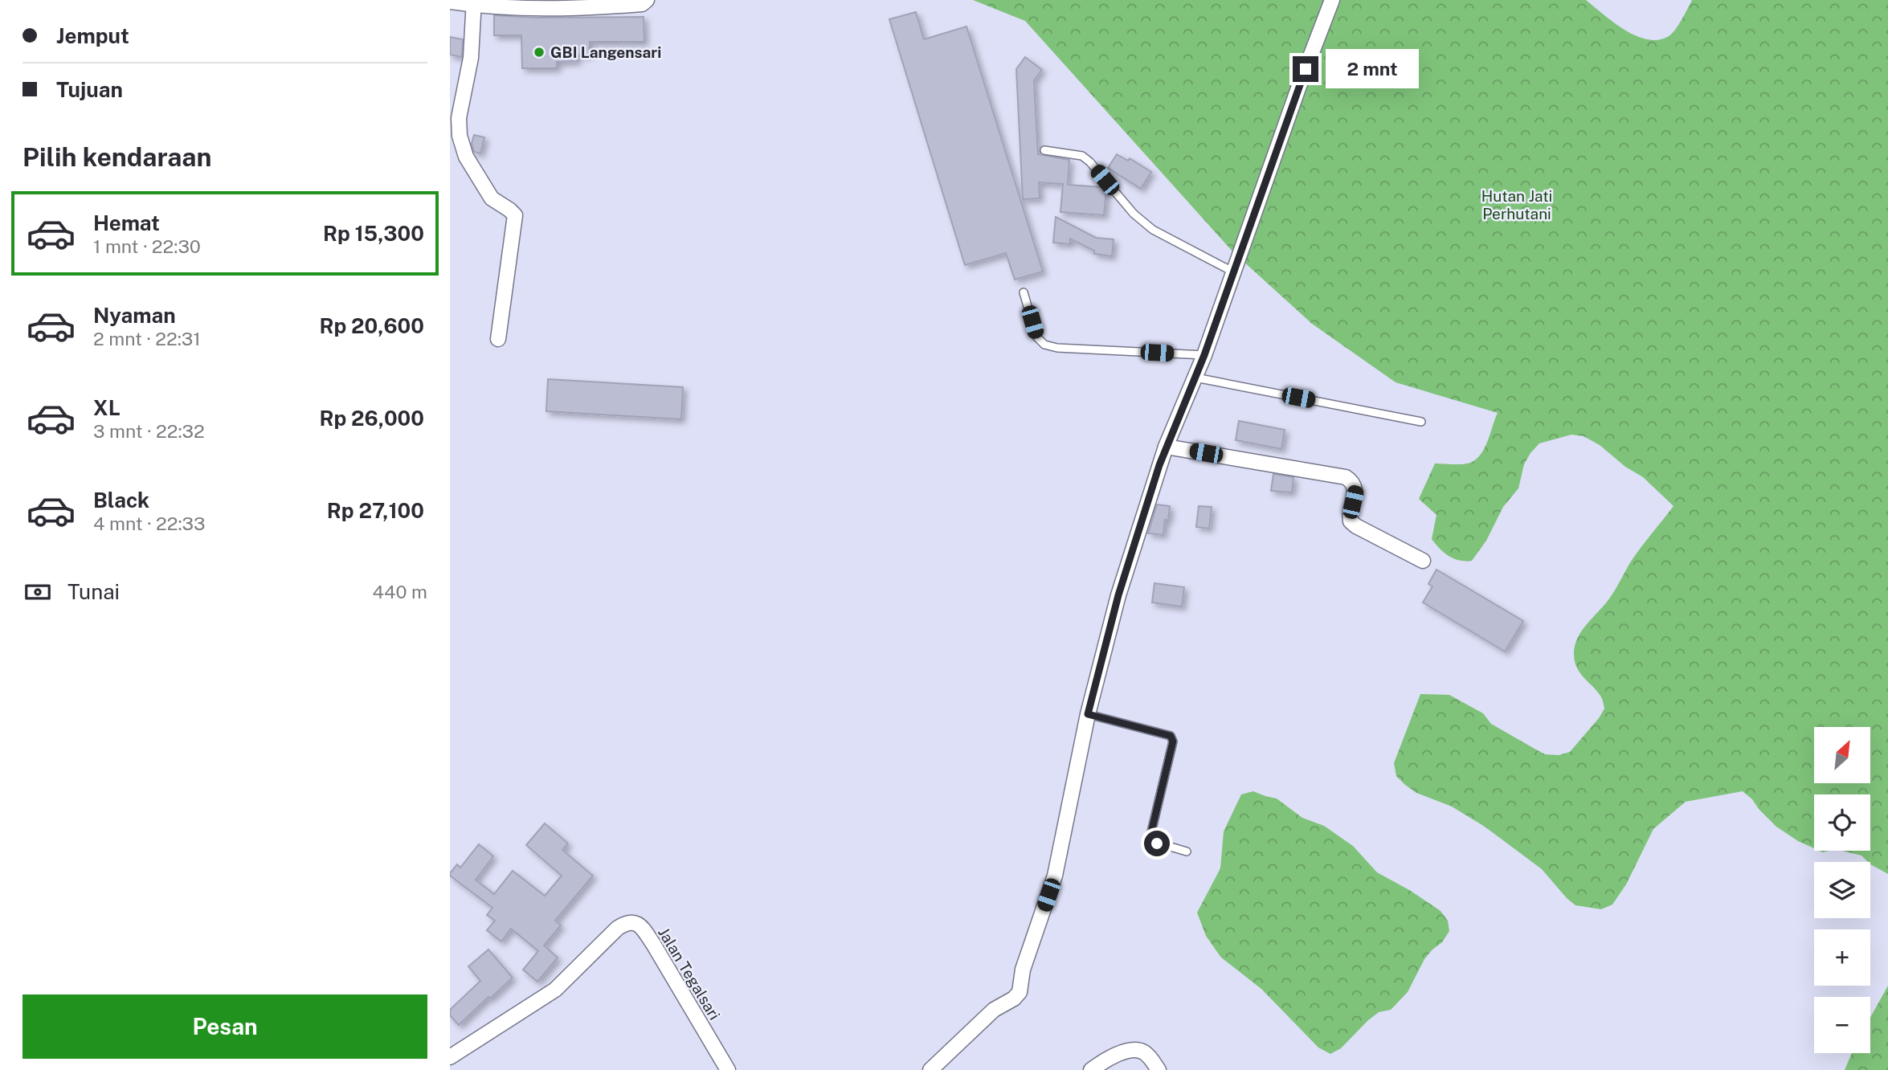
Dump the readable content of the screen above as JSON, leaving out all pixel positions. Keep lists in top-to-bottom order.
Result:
{
  "streets": {
    "street": ["Jalan Tegalsari"]
  },
  "parks": ["Hutan Jati Perhutani"],
  "places": ["GBI Langensari"],
  "north": "top right",
  "page": {
    "banner": ["Jemput", "Tujuan"],
    "bubble": "2 mnt",
    "heading": "Pilih kendaraan",
    "list": [
      {
        "name": "Hemat",
        "note": "1 mnt · 22:30",
        "value": "Rp 15,300"
      },
      {
        "name": "Nyaman",
        "note": "2 mnt · 22:31",
        "value": "Rp 20,600"
      },
      {
        "name": "XL",
        "note": "3 mnt · 22:32",
        "value": "Rp 26,000"
      },
      {
        "name": "Black",
        "note": "4 mnt · 22:33",
        "value": "Rp 27,100"
      }
    ],
    "pay": ["Tunai", "440 m"],
    "map_buttons": ["+", "−"],
    "buttons": "Pesan"
  }
}
